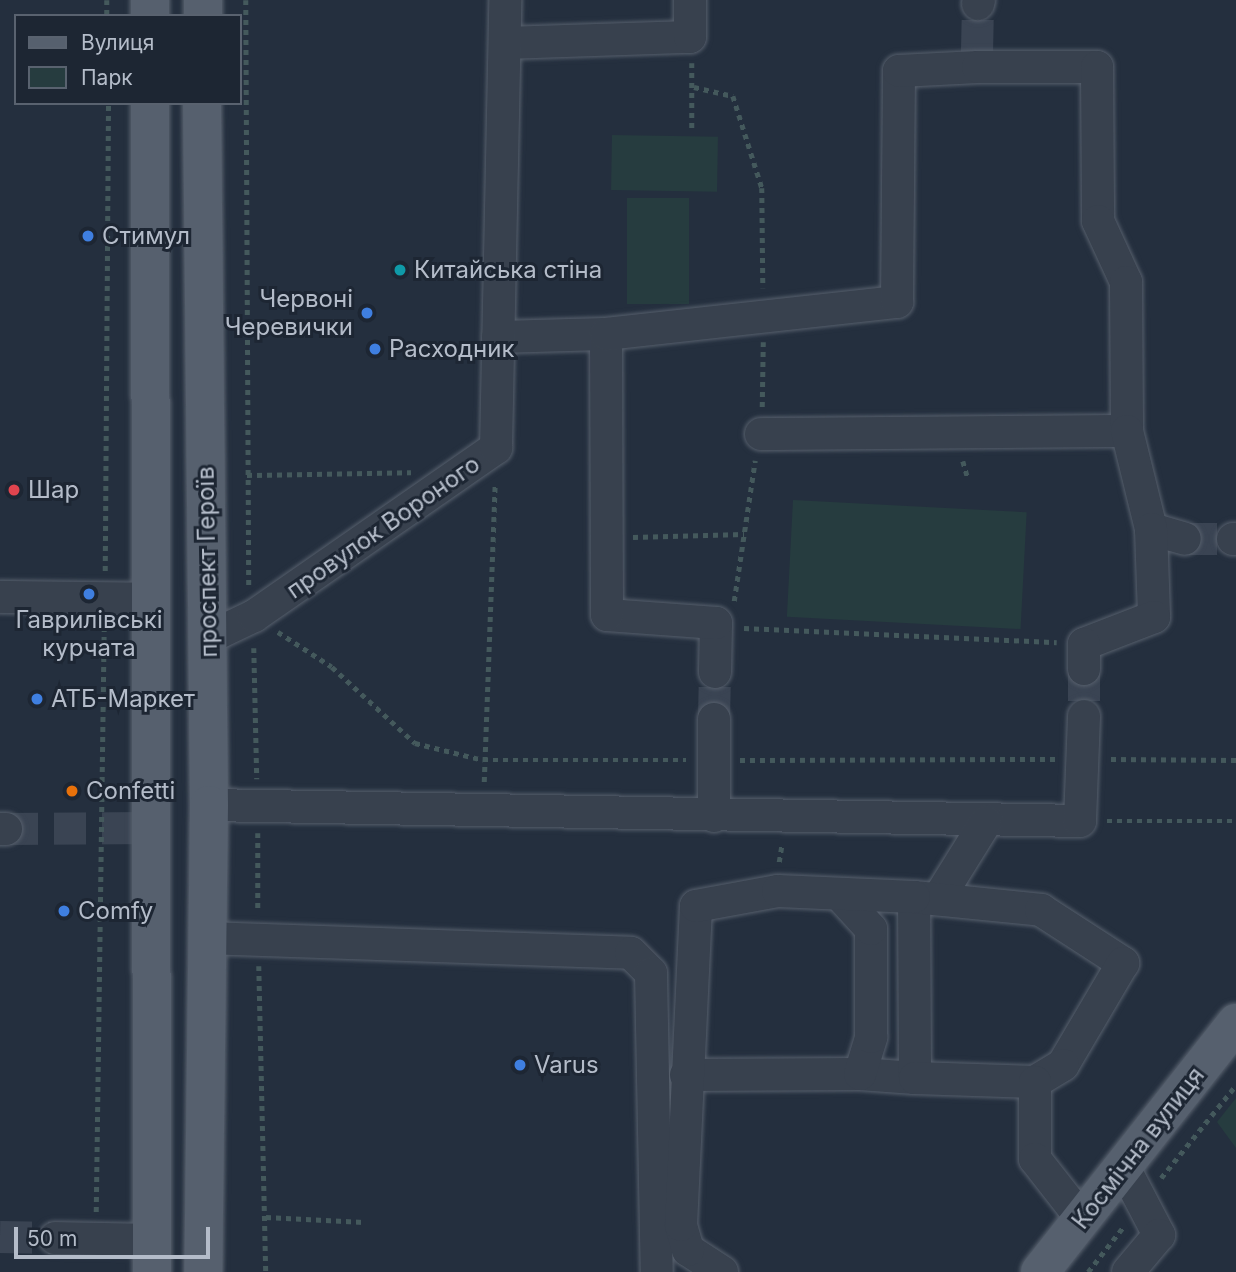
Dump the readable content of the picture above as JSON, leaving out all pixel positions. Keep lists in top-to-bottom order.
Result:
{
  "streets": {
    "main road": ["проспект Героїв", "Космічна вулиця"],
    "lane": ["провулок Вороного"]
  },
  "crossings": [
    ["провулок Вороного", "проспект Героїв"]
  ],
  "places": [
    "Стимул",
    "Китайська стіна",
    "Червоні Черевички",
    "Расходник",
    "Шар",
    "Гаврилівські курчата",
    "АТБ-Маркет",
    "Confetti",
    "Comfy",
    "Varus"
  ],
  "legend": ["Вулиця", "Парк"],
  "scale_bar": "50 m"
}
